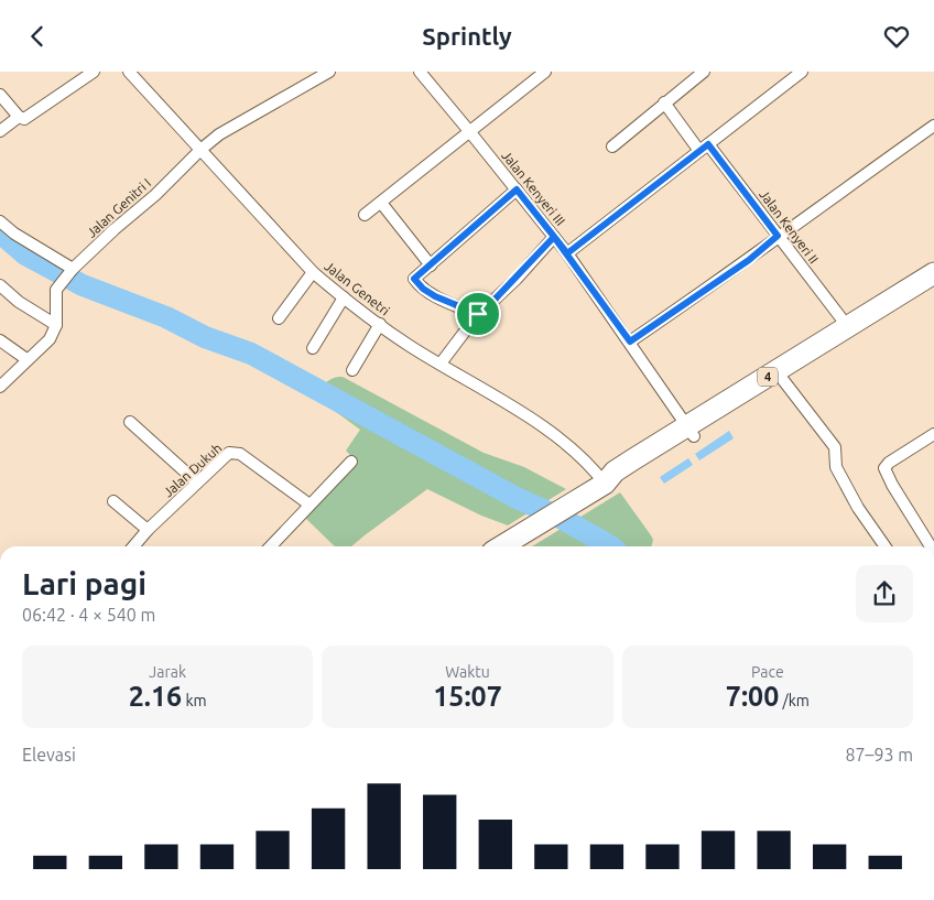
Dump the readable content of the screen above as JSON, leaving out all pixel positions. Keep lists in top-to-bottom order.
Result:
{
  "streets": {
    "highway": ["4"],
    "street": [
      "Jalan Kenyeri III",
      "Jalan Genitri I",
      "Jalan Kenyeri II",
      "Jalan Genetri",
      "Jalan Dukuh"
    ]
  },
  "crossings": [
    ["Jalan Kenyeri III", "4"],
    ["Jalan Genitri I", "Jalan Genetri"],
    ["Jalan Kenyeri II", "4"],
    ["Jalan Genetri", "4"]
  ],
  "page": {
    "header": "Sprintly",
    "heading": ["Lari pagi", "06:42 · 4 × 540 m"],
    "stats": [
      ["Jarak", "2.16 km"],
      ["Waktu", "15:07"],
      ["Pace", "7:00 /km"]
    ],
    "chart": ["Elevasi", "87–93 m"]
  }
}
